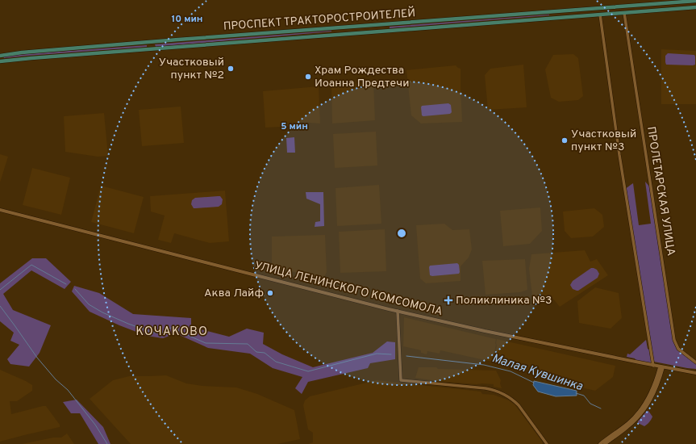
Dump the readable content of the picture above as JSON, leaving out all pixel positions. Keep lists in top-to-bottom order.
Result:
{
  "streets": {
    "main road": ["ПРОСПЕКТ ТРАКТОРОСТРОИТЕЛЕЙ", "УЛИЦА ЛЕНИНСКОГО КОМСОМОЛА"],
    "street": ["ПРОЛЕТАРСКАЯ УЛИЦА"]
  },
  "crossings": [
    ["ПРОСПЕКТ ТРАКТОРОСТРОИТЕЛЕЙ", "ПРОЛЕТАРСКАЯ УЛИЦА"]
  ],
  "districts": ["КОЧАКОВО"],
  "water": ["Малая Кувшинка"],
  "places": {
    "other": [
      "Участковый пункт №2",
      "Храм Рождества Иоанна Предтечи",
      "Участковый пункт №3",
      "Аква Лайф"
    ],
    "health": ["Поликлиника №3"]
  },
  "rings": ["10 мин", "5 мин"]
}
